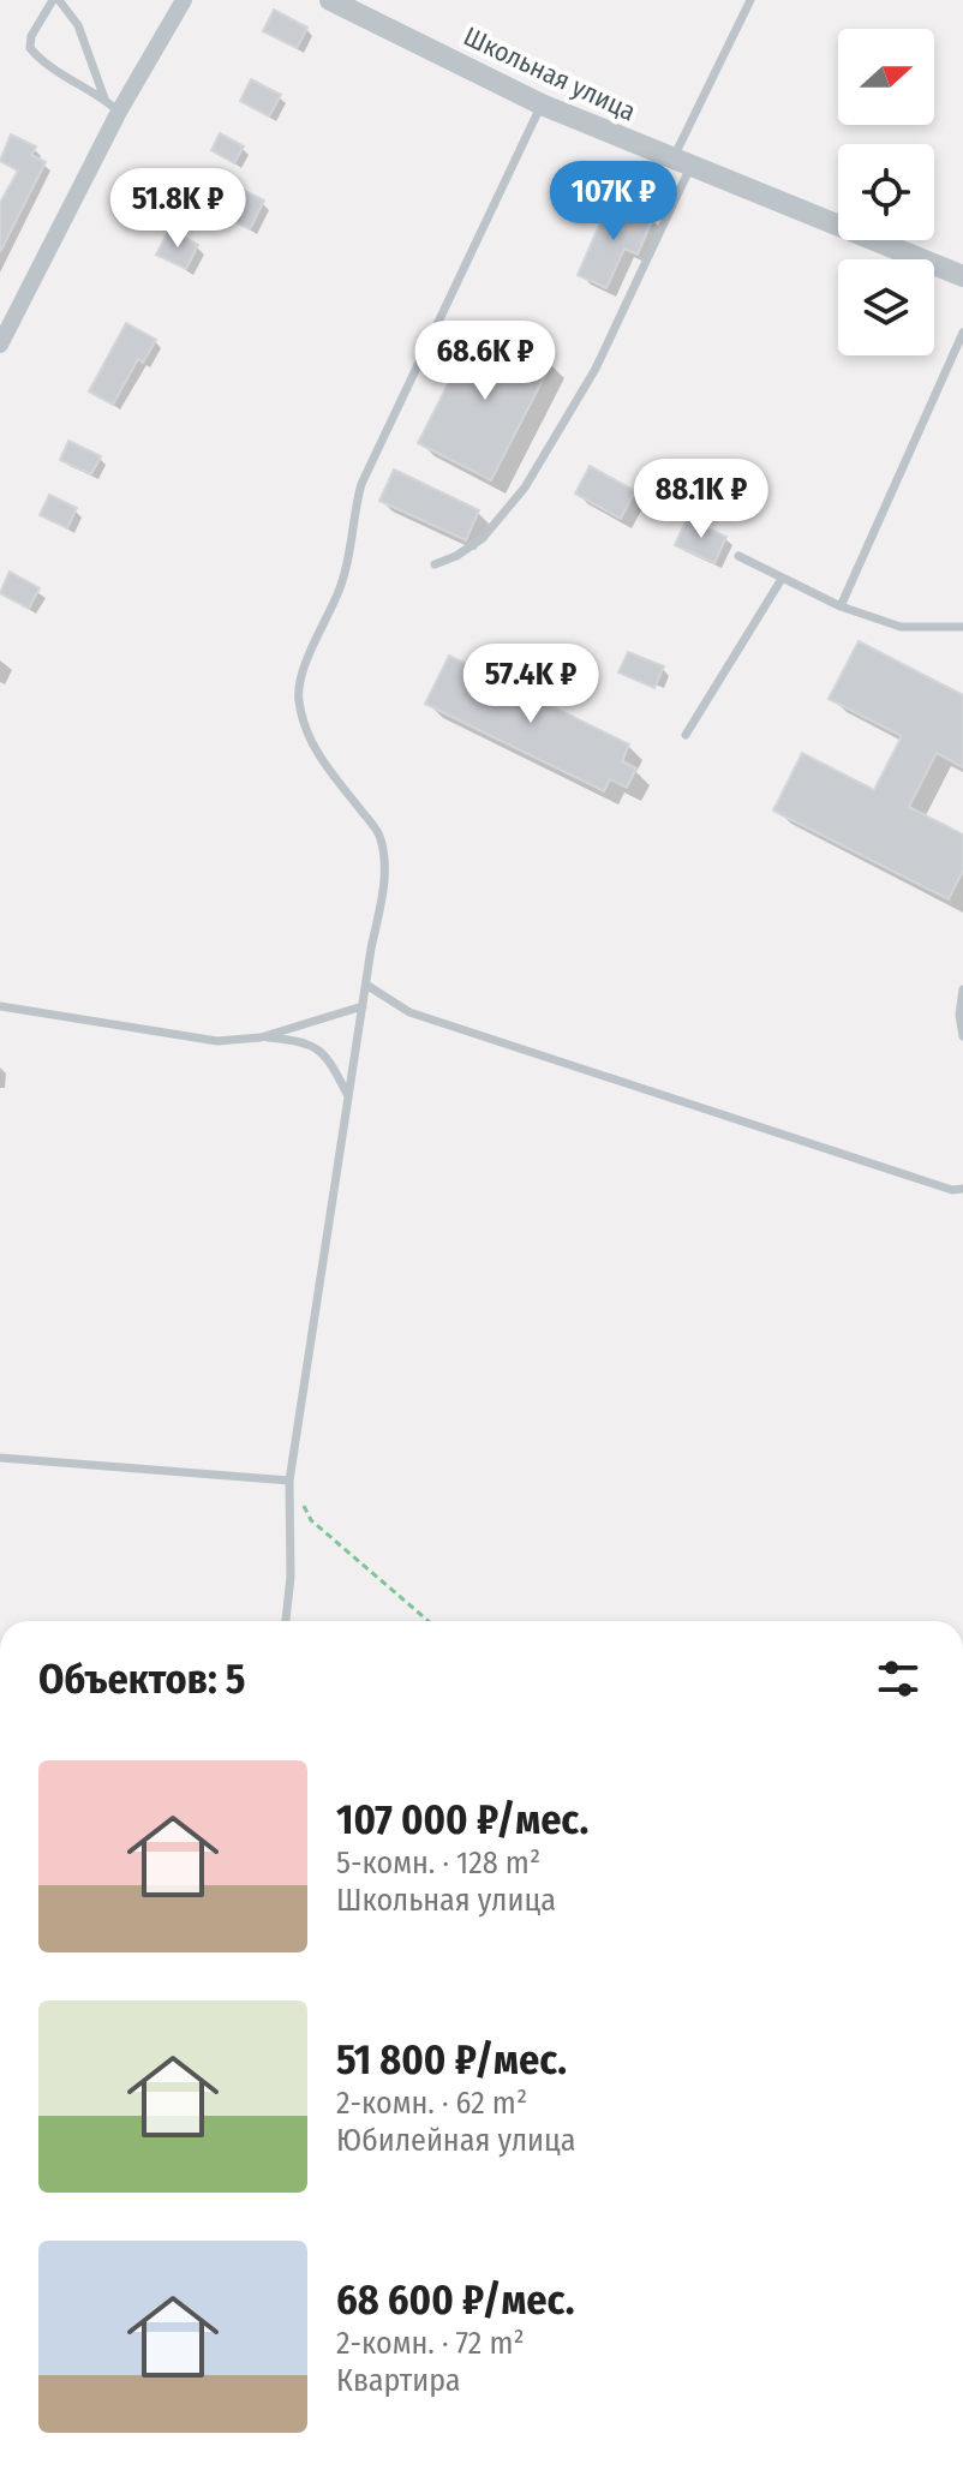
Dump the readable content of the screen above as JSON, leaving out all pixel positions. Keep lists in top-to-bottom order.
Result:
{
  "streets": {
    "street": ["Школьная улица"]
  },
  "north": "right",
  "page": {
    "price": [
      "107K ₽",
      "51.8K ₽",
      "68.6K ₽",
      "88.1K ₽",
      "57.4K ₽"
    ],
    "heading": "Объектов: 5",
    "list": [
      {
        "name": "107 000 ₽/мес.",
        "note": "5-комн. · 128 m² · Школьная улица"
      },
      {
        "name": "51 800 ₽/мес.",
        "note": "2-комн. · 62 m² · Юбилейная улица"
      },
      {
        "name": "68 600 ₽/мес.",
        "note": "2-комн. · 72 m² · Квартира"
      }
    ]
  }
}
